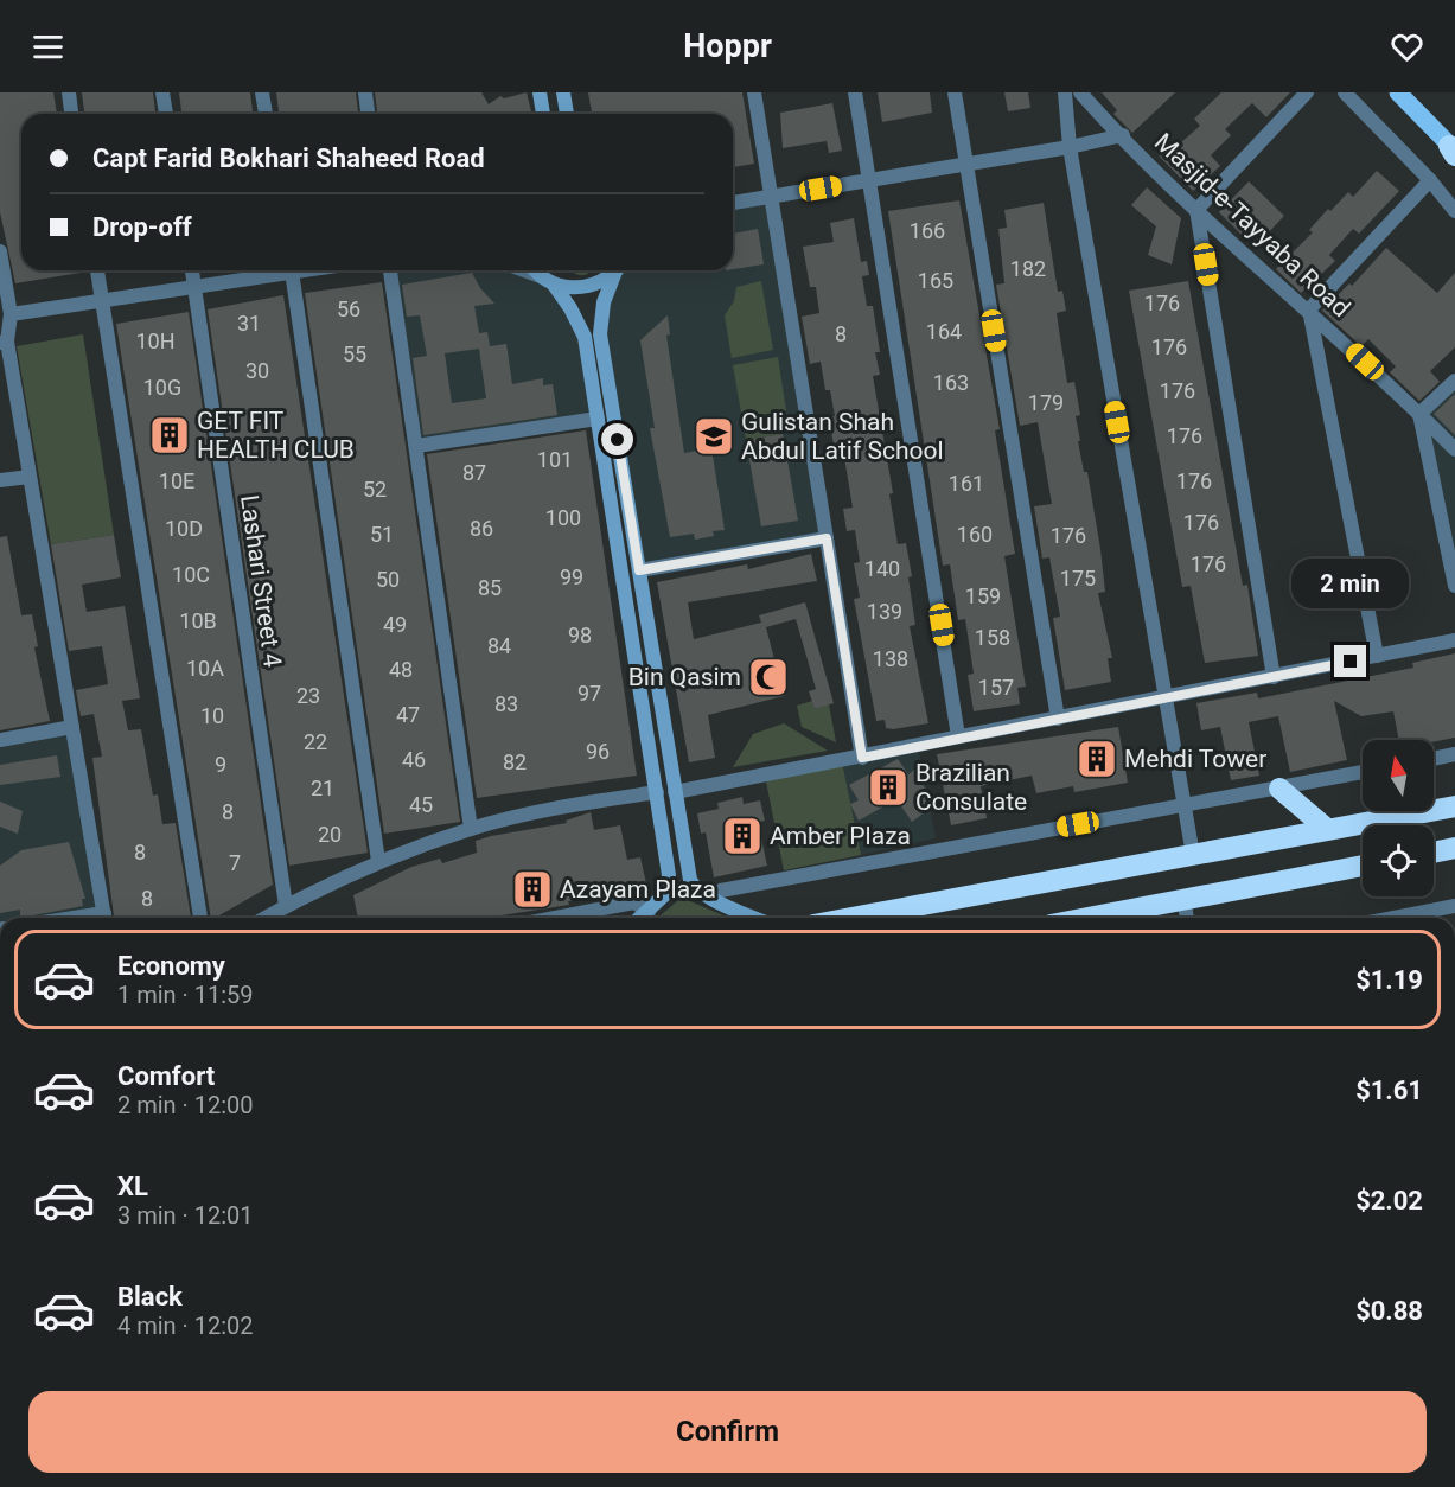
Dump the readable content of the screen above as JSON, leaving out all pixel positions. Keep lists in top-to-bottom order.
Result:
{
  "streets": {
    "street": ["Masjid-e-Tayyaba Road", "Lashari Street 4"]
  },
  "places": {
    "building": [
      "GET FIT HEALTH CLUB",
      "Mehdi Tower",
      "Brazilian Consulate",
      "Amber Plaza",
      "Azayam Plaza"
    ],
    "school or university": ["Gulistan Shah Abdul Latif School"],
    "mosque": ["Bin Qasim"]
  },
  "house_numbers": [
    "166",
    "182",
    "165",
    "176",
    "56",
    "31",
    "164",
    "8",
    "10H",
    "176",
    "55",
    "30",
    "163",
    "10G",
    "176",
    "179",
    "176",
    "101",
    "87",
    "10E",
    "176",
    "161",
    "52",
    "100",
    "176",
    "10D",
    "86",
    "51",
    "160",
    "176",
    "176",
    "140",
    "10C",
    "99",
    "175",
    "50",
    "85",
    "159",
    "139",
    "10B",
    "49",
    "98",
    "158",
    "84",
    "138",
    "10A",
    "48",
    "157",
    "97",
    "23",
    "83",
    "47",
    "10",
    "22",
    "96",
    "46",
    "82",
    "9",
    "21",
    "45",
    "8",
    "20",
    "8",
    "7",
    "8"
  ],
  "north": "top",
  "page": {
    "header": "Hoppr",
    "banner": ["Capt Farid Bokhari Shaheed Road", "Drop-off"],
    "bubble": "2 min",
    "list": [
      {
        "name": "Economy",
        "note": "1 min · 11:59",
        "value": "$1.19"
      },
      {
        "name": "Comfort",
        "note": "2 min · 12:00",
        "value": "$1.61"
      },
      {
        "name": "XL",
        "note": "3 min · 12:01",
        "value": "$2.02"
      },
      {
        "name": "Black",
        "note": "4 min · 12:02",
        "value": "$0.88"
      }
    ],
    "buttons": "Confirm"
  }
}
